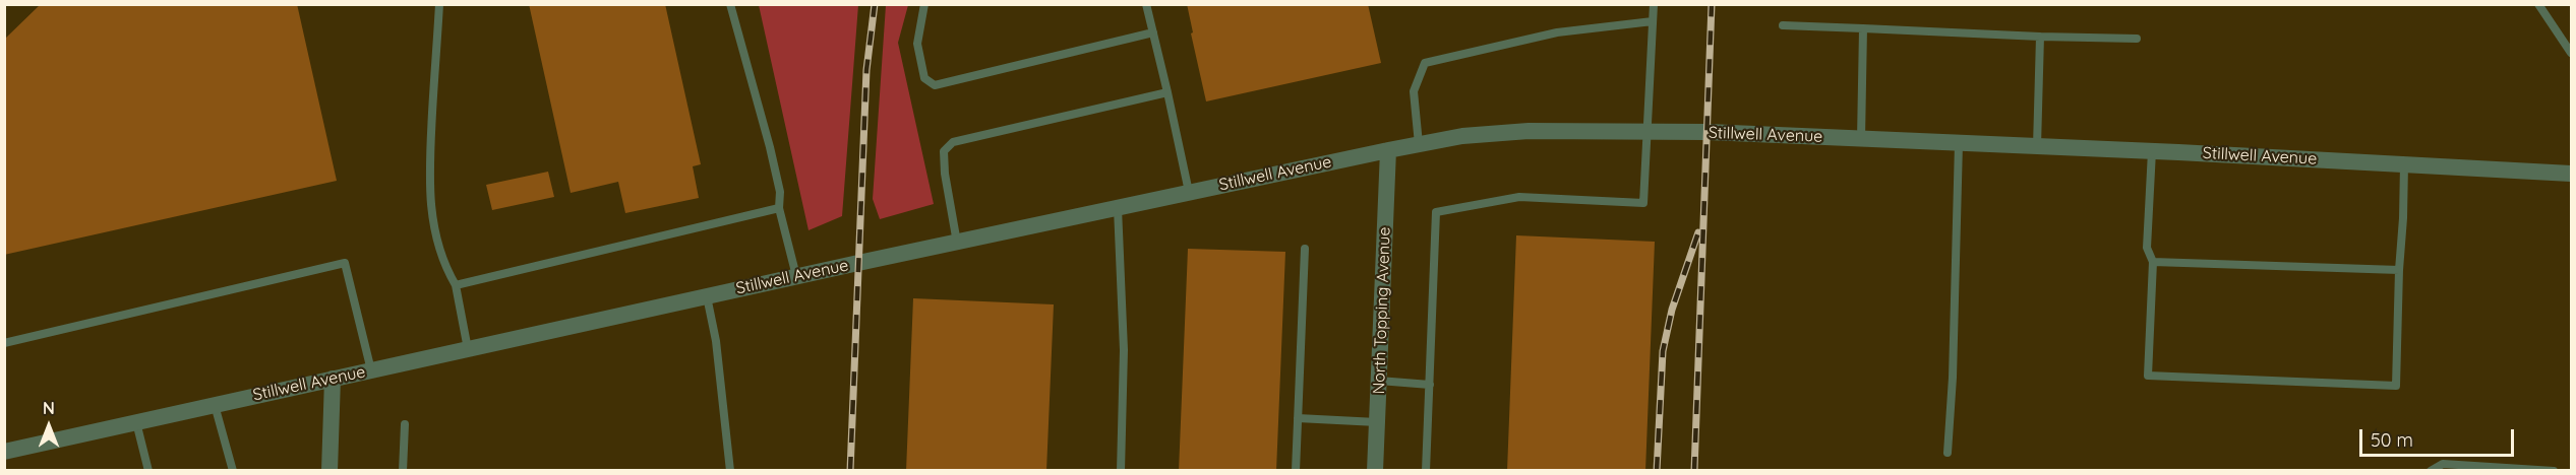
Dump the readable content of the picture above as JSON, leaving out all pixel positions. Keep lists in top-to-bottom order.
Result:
{
  "streets": {
    "street": ["Stillwell Avenue", "North Topping Avenue"]
  },
  "crossings": [
    ["Stillwell Avenue", "North Topping Avenue"]
  ],
  "scale_bar": "50 m",
  "north": "top"
}
